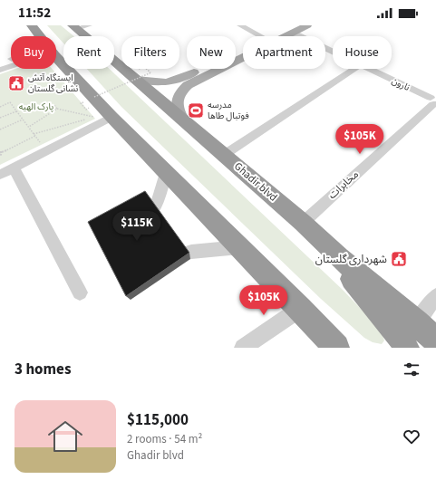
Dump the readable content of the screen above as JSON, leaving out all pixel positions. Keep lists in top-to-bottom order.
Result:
{
  "streets": {
    "highway": ["Ghadir blvd"],
    "street": ["نارون", "مخابرات"]
  },
  "crossings": [
    ["نارون", "مخابرات"],
    ["Ghadir blvd", "مخابرات"]
  ],
  "parks": ["پارک الهیه"],
  "places": {
    "public building": ["ایستگاه آتش نشانی گلستان", "شهرداری گلستان"],
    "sports": ["مدرسه فوتبال طاها"]
  },
  "page": {
    "status": "11:52",
    "chip": [
      "Buy",
      "Rent",
      "Filters",
      "New",
      "Apartment",
      "House"
    ],
    "price": ["$105K", "$115K", "$105K"],
    "heading": "3 homes",
    "list": [
      {
        "name": "$115,000",
        "note": "2 rooms · 54 m² · Ghadir blvd"
      }
    ]
  }
}
